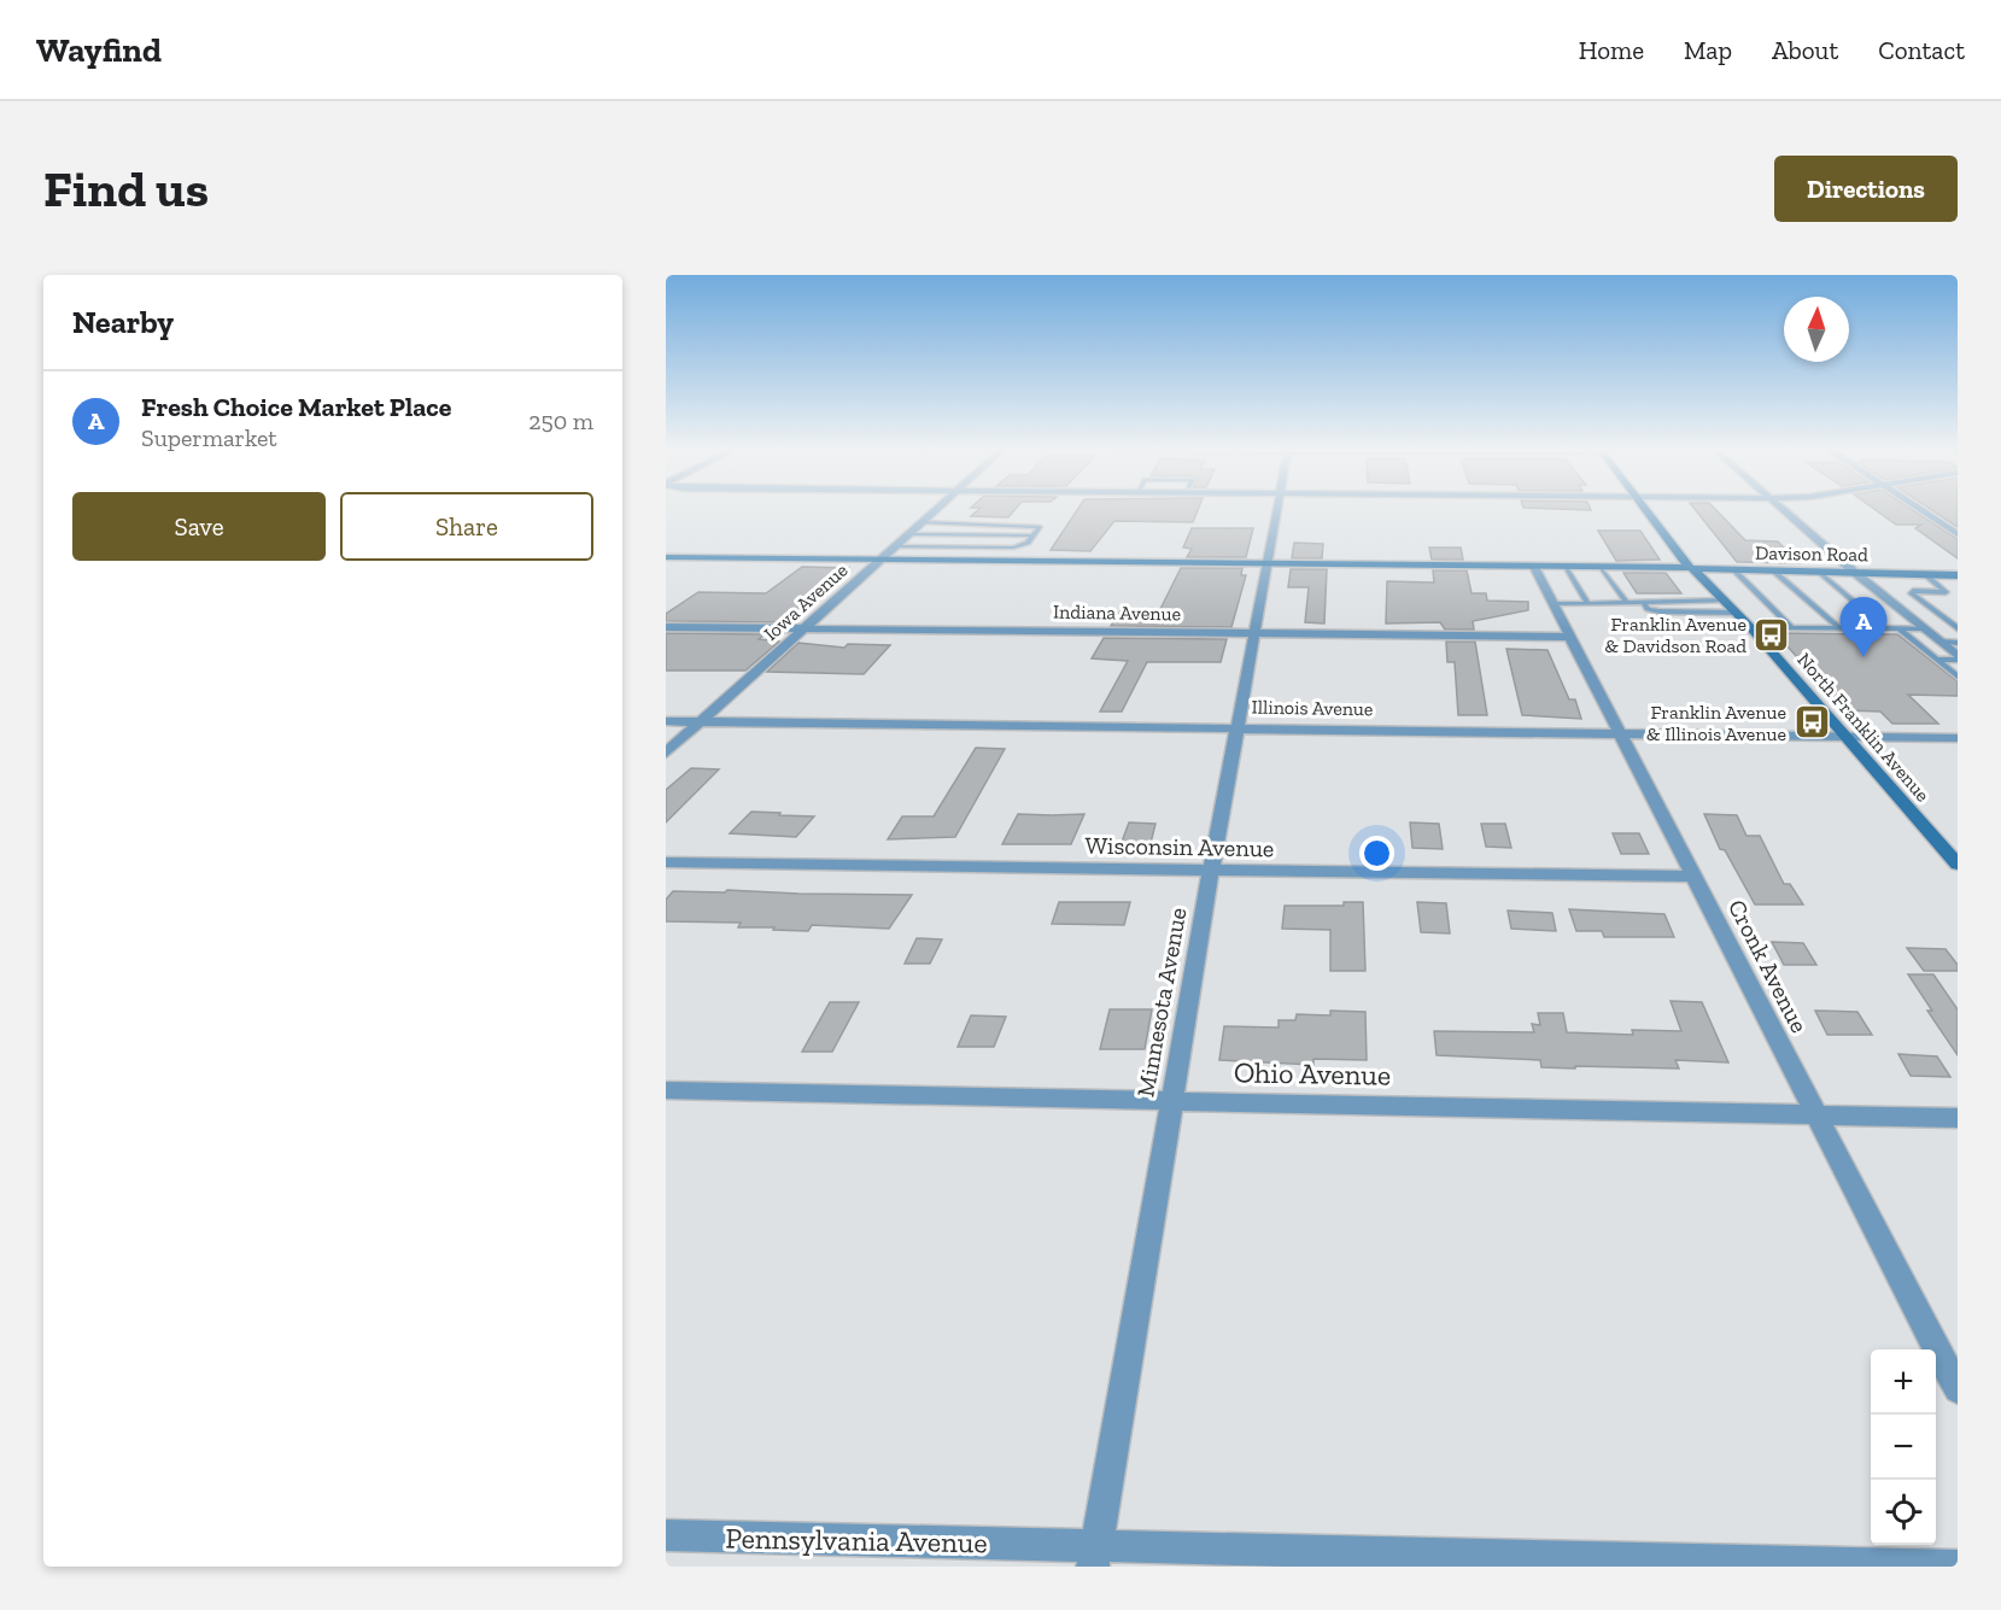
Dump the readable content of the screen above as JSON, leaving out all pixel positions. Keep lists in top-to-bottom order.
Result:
{
  "streets": {
    "main road": ["Davison Road", "North Franklin Avenue"],
    "street": [
      "Iowa Avenue",
      "Indiana Avenue",
      "Illinois Avenue",
      "Wisconsin Avenue",
      "Cronk Avenue",
      "Minnesota Avenue",
      "Ohio Avenue",
      "Pennsylvania Avenue"
    ]
  },
  "crossings": [
    ["Davison Road", "Iowa Avenue"],
    ["Davison Road", "North Franklin Avenue"],
    ["Davison Road", "Cronk Avenue"],
    ["Davison Road", "Minnesota Avenue"],
    ["Iowa Avenue", "Indiana Avenue"],
    ["Iowa Avenue", "Illinois Avenue"],
    ["Indiana Avenue", "Cronk Avenue"],
    ["Indiana Avenue", "Minnesota Avenue"],
    ["Illinois Avenue", "North Franklin Avenue"],
    ["Illinois Avenue", "Cronk Avenue"],
    ["Illinois Avenue", "Minnesota Avenue"],
    ["Wisconsin Avenue", "Cronk Avenue"],
    ["Wisconsin Avenue", "Minnesota Avenue"],
    ["Cronk Avenue", "Ohio Avenue"],
    ["Minnesota Avenue", "Ohio Avenue"],
    ["Minnesota Avenue", "Pennsylvania Avenue"]
  ],
  "places": {
    "bus stop": ["Franklin Avenue & Davidson Road", "Franklin Avenue & Illinois Avenue"]
  },
  "north": "top",
  "page": {
    "header": "Wayfind",
    "nav": [
      "Home",
      "Map",
      "About",
      "Contact"
    ],
    "buttons": [
      "Directions",
      ["Save", "Share"]
    ],
    "title": "Find us",
    "heading": "Nearby",
    "list": [
      {
        "mark": "A",
        "name": "Fresh Choice Market Place",
        "note": "Supermarket",
        "value": "250 m"
      }
    ],
    "pins": "A",
    "map_buttons": ["+", "−"]
  }
}
